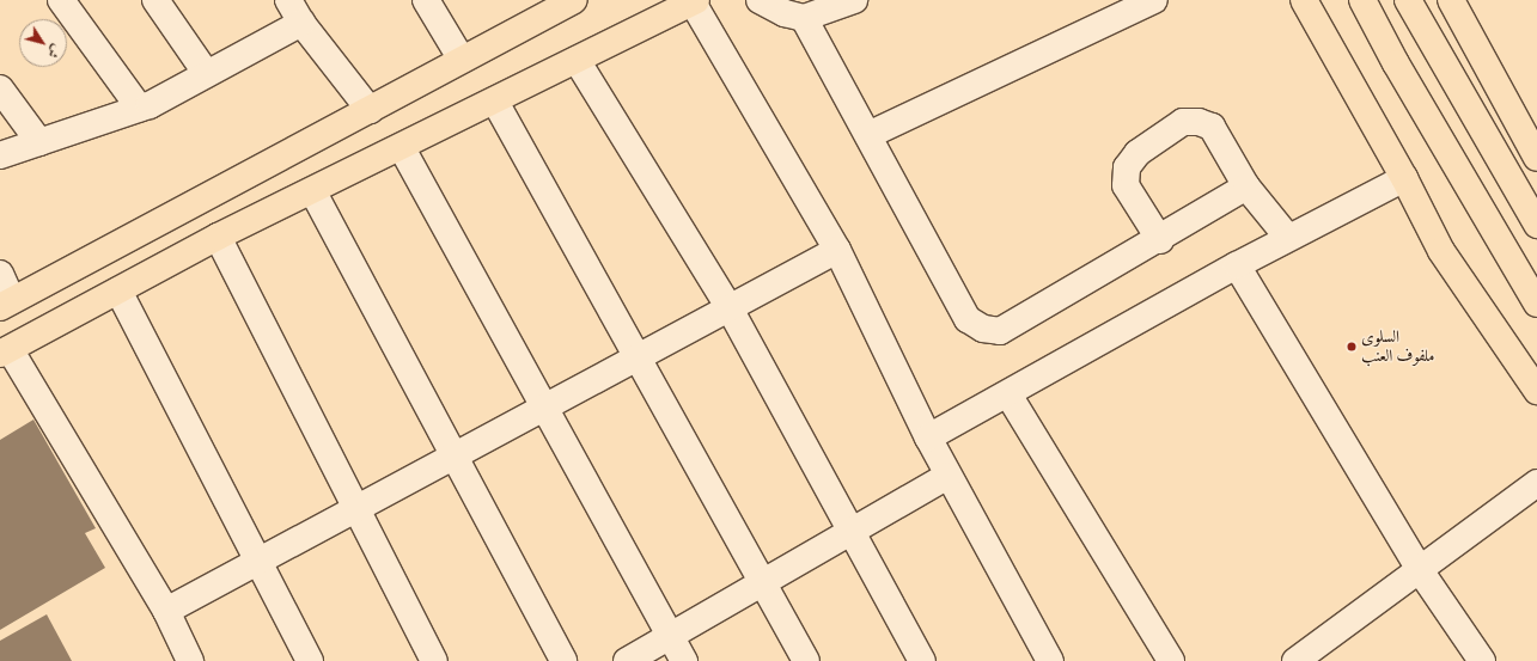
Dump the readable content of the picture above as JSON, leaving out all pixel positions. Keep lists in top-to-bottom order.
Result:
{
  "places": ["السلوى ملفوف العنب"],
  "north": "bottom right"
}
